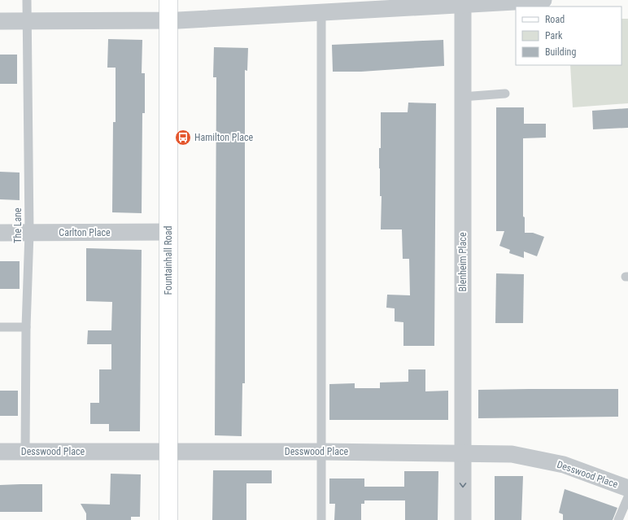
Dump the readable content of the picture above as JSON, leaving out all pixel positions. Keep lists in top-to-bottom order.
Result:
{
  "streets": {
    "street": [
      "Carlton Place",
      "Fountainhall Road",
      "Blenheim Place",
      "Desswood Place"
    ],
    "lane": ["The Lane"]
  },
  "crossings": [
    ["The Lane", "Carlton Place"],
    ["The Lane", "Desswood Place"],
    ["Carlton Place", "Fountainhall Road"],
    ["Fountainhall Road", "Desswood Place"],
    ["Blenheim Place", "Desswood Place"]
  ],
  "places": {
    "bus stop": ["Hamilton Place"]
  },
  "legend": ["Road", "Park", "Building"]
}
